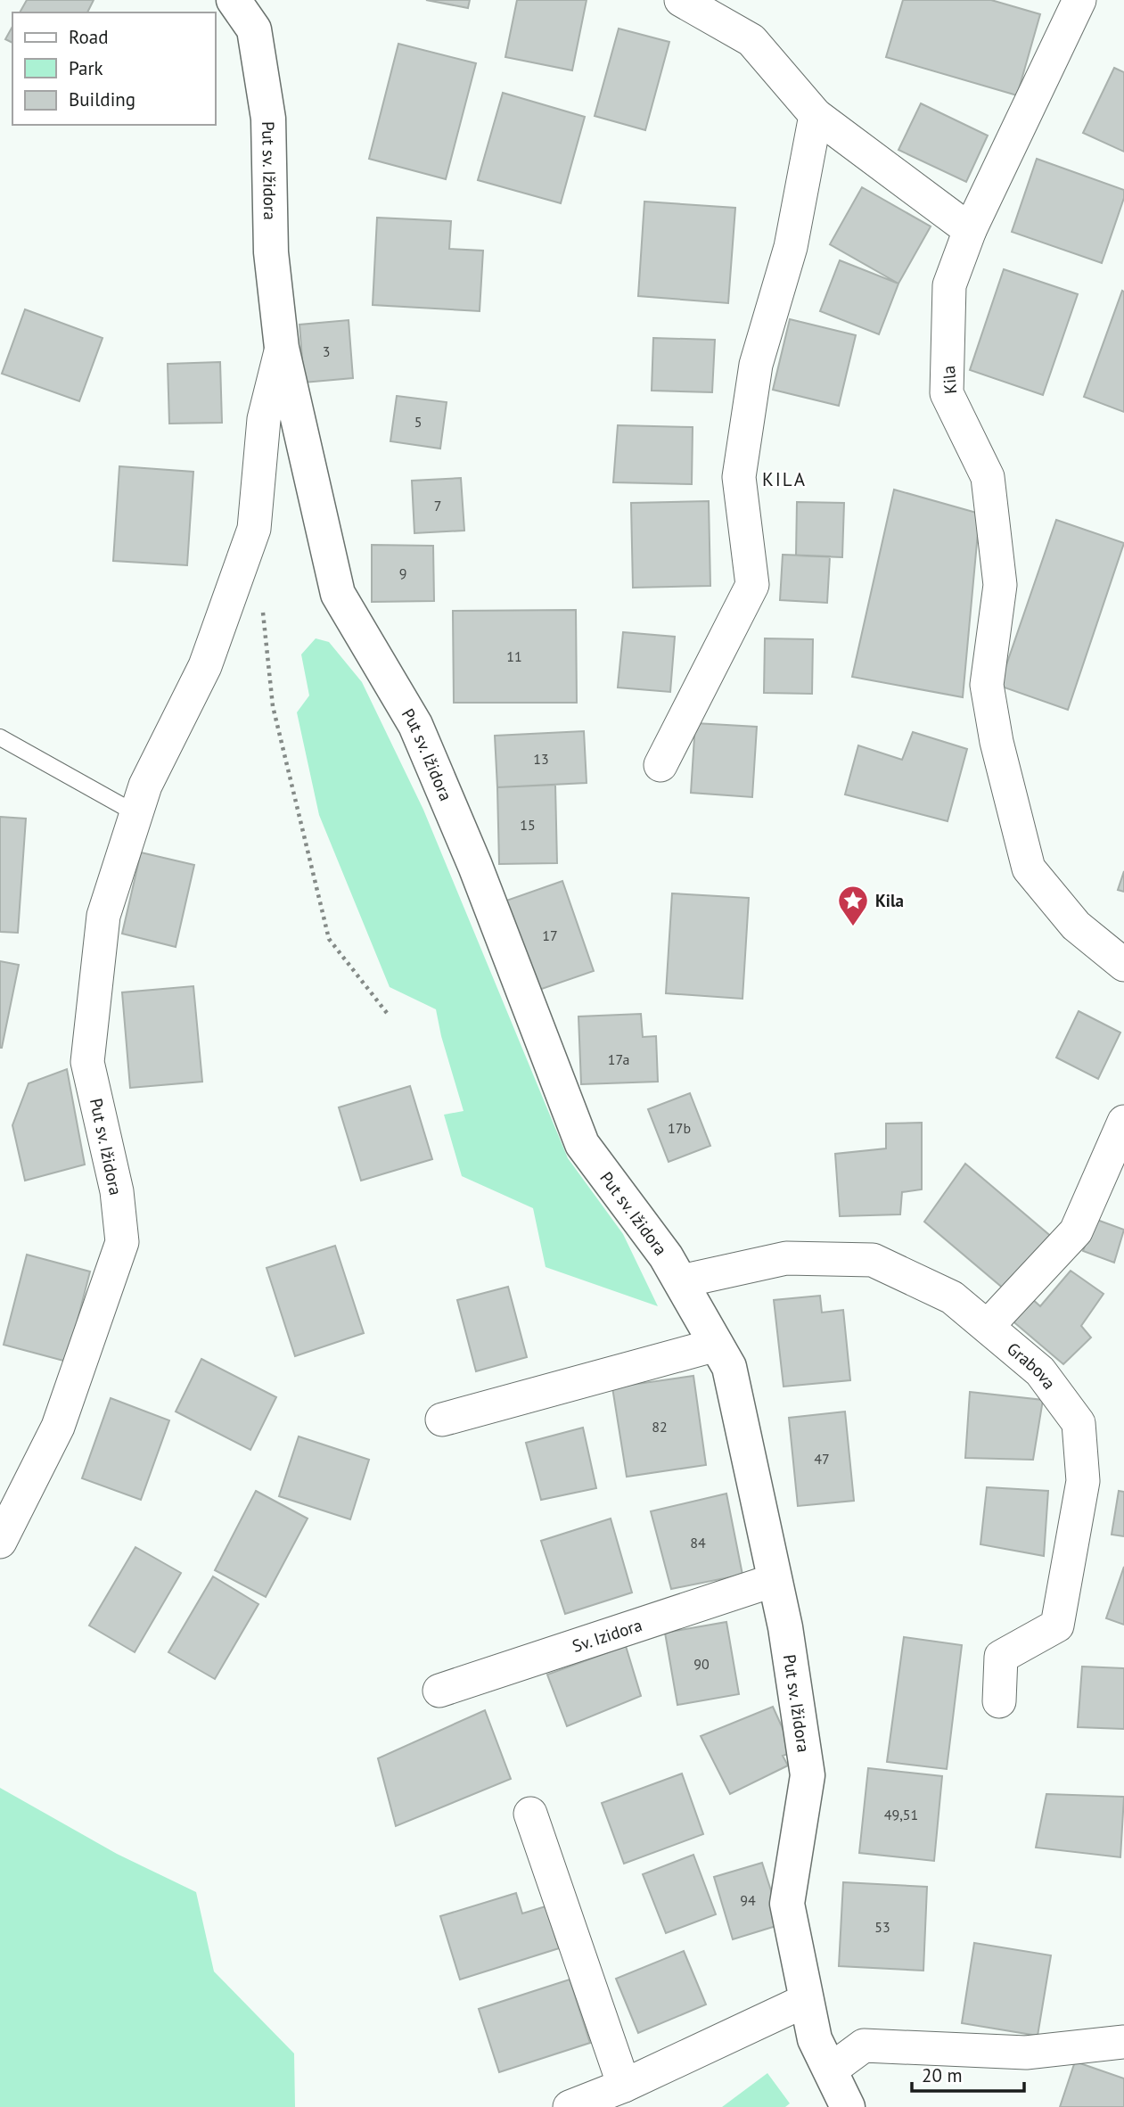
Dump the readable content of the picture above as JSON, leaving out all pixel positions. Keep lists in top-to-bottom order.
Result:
{
  "streets": {
    "street": [
      "Put sv. Ižidora",
      "Kila",
      "Grabova",
      "Sv. Izidora"
    ]
  },
  "crossings": [
    ["Put sv. Ižidora", "Grabova"],
    ["Put sv. Ižidora", "Sv. Izidora"]
  ],
  "districts": ["KILA"],
  "places": {
    "place": ["Kila"]
  },
  "house_numbers": [
    "3",
    "5",
    "7",
    "9",
    "11",
    "13",
    "15",
    "17",
    "17a",
    "17b",
    "82",
    "47",
    "84",
    "90",
    "49,51",
    "94",
    "53"
  ],
  "legend": ["Road", "Park", "Building"],
  "scale_bar": "20 m"
}
